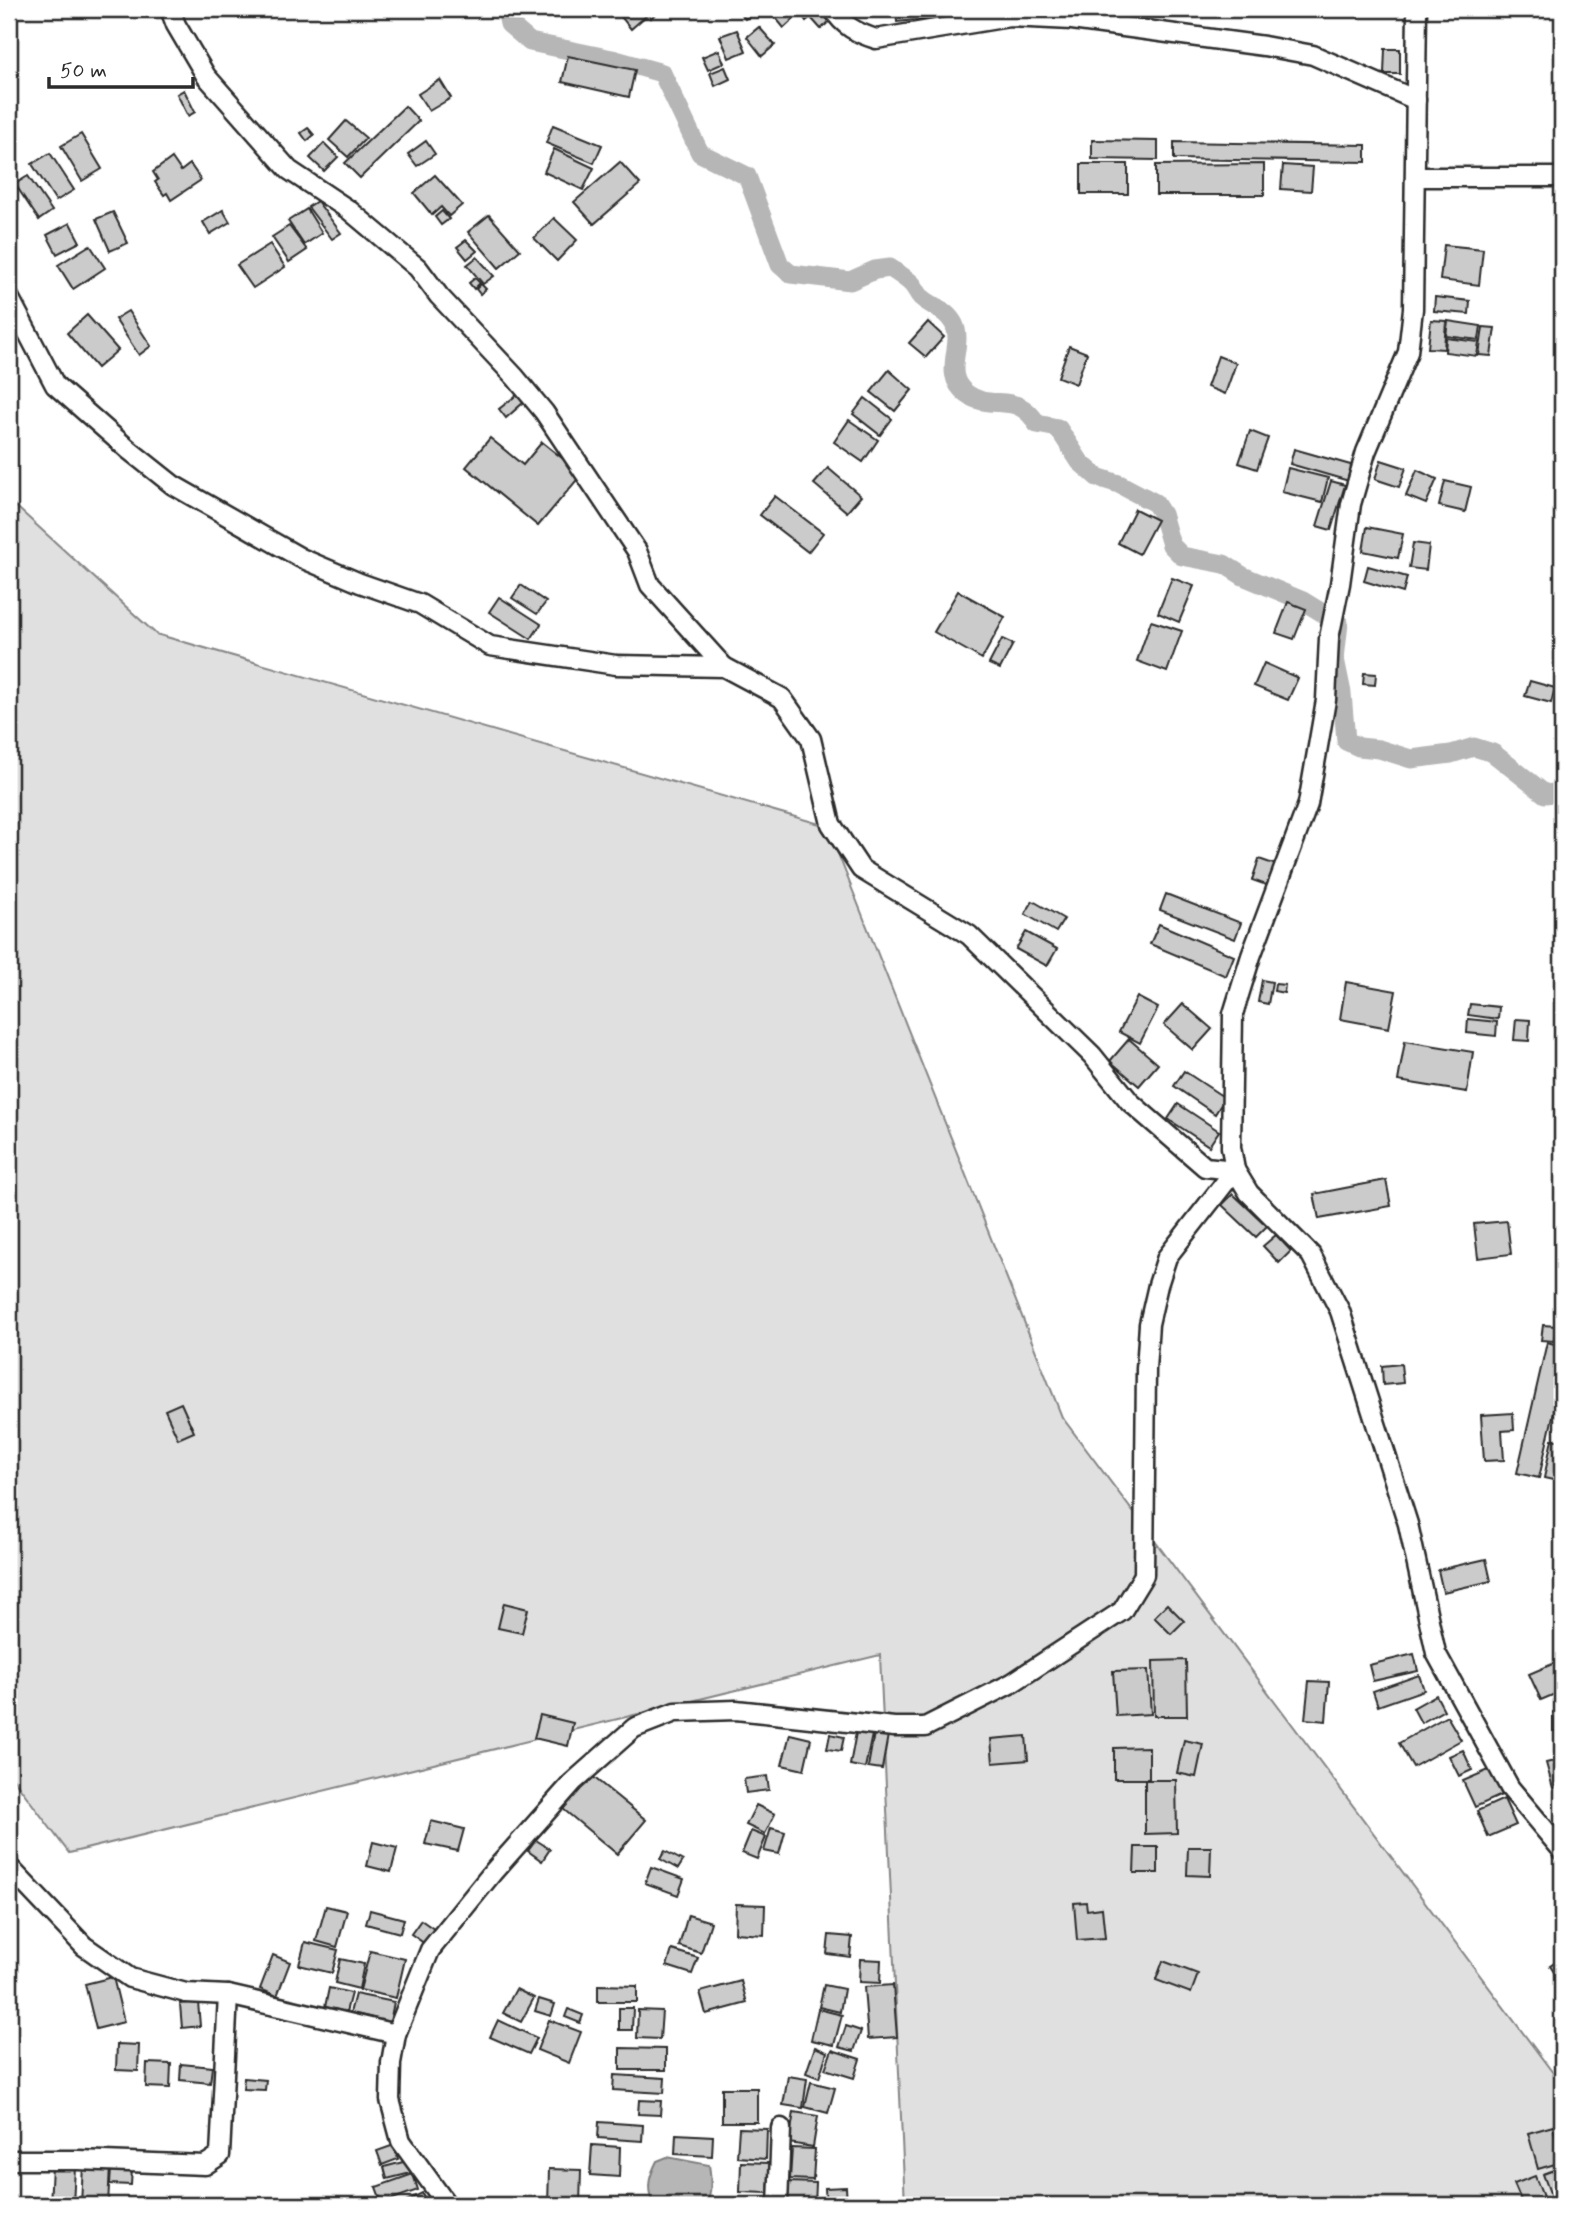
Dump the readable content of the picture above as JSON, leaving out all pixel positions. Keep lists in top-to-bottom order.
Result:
{
  "scale_bar": "50 m"
}
